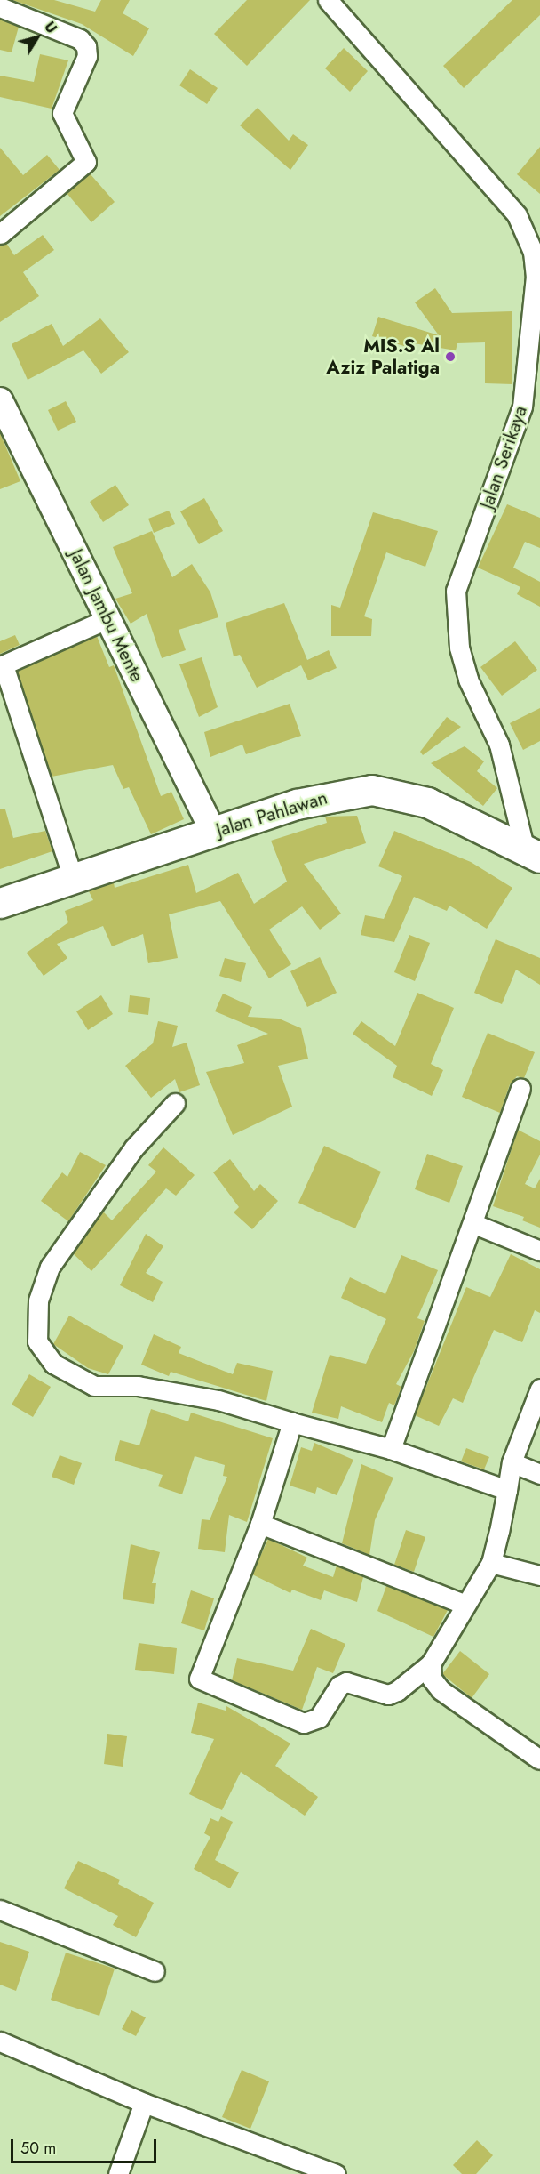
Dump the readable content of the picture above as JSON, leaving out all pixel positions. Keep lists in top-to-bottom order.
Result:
{
  "streets": {
    "highway": ["Jalan Pahlawan"],
    "main road": ["Jalan Jambu Mente"],
    "street": ["Jalan Serikaya"]
  },
  "crossings": [
    ["Jalan Serikaya", "Jalan Pahlawan"],
    ["Jalan Jambu Mente", "Jalan Pahlawan"]
  ],
  "places": ["MIS.S Al Aziz Palatiga"],
  "scale_bar": "50 m",
  "north": "top right"
}
